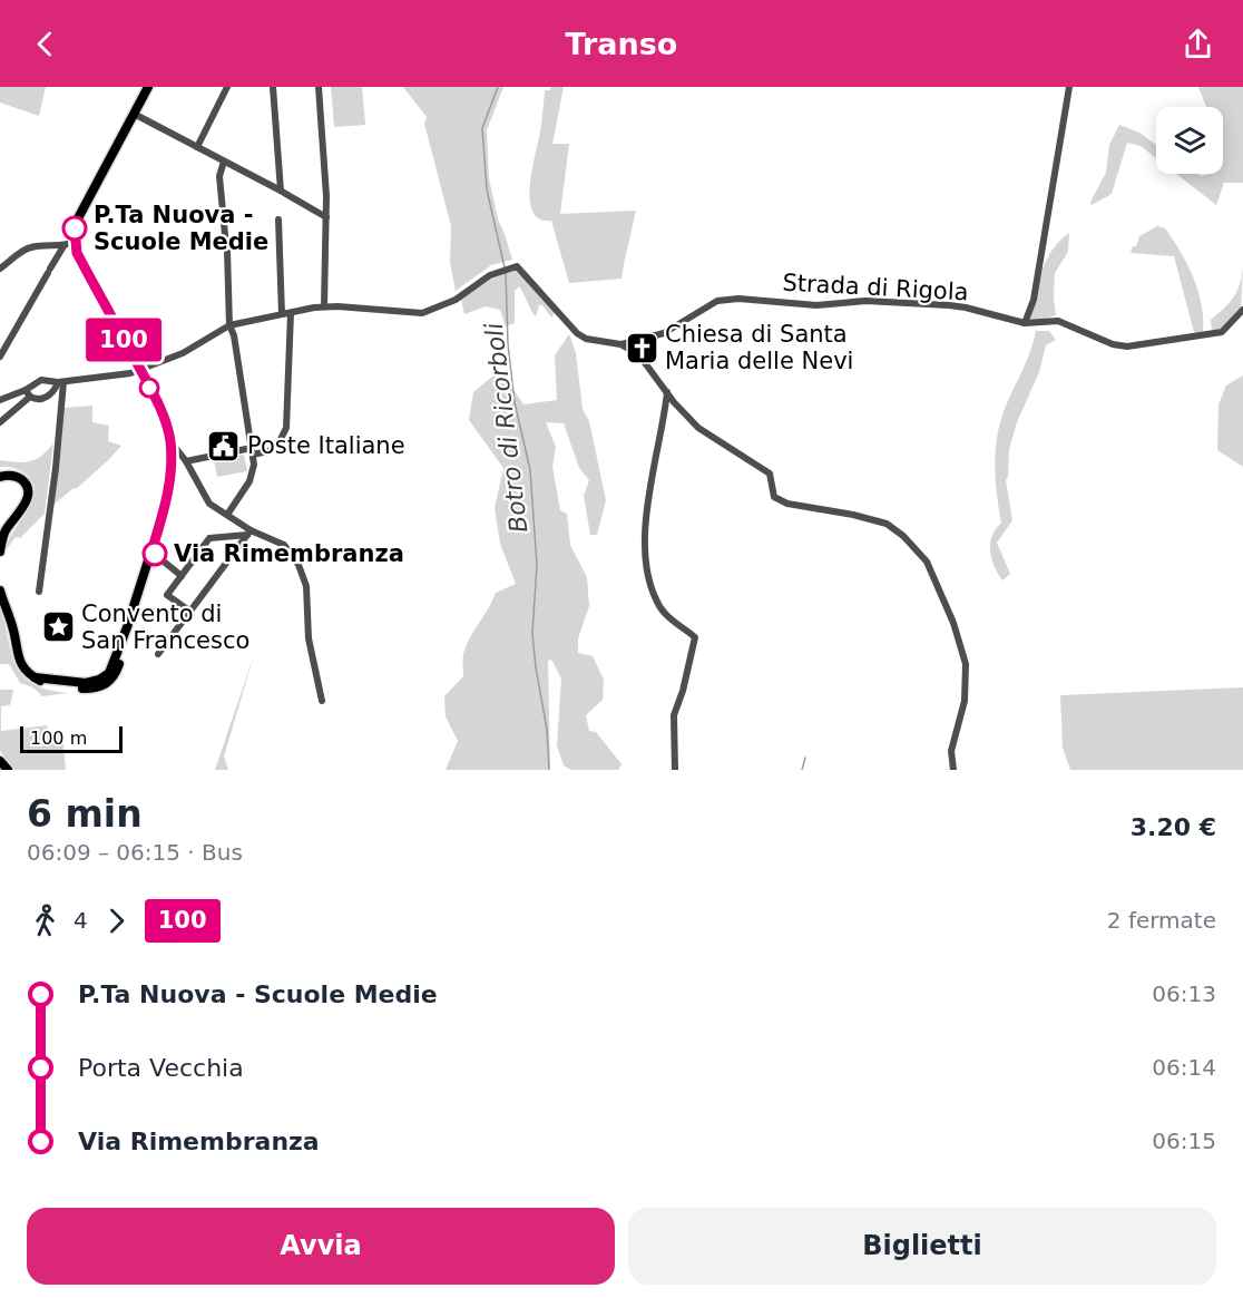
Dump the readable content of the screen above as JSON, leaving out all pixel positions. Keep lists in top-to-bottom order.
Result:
{
  "streets": {
    "street": ["Strada di Rigola"]
  },
  "water": ["Botro di Ricorboli"],
  "places": {
    "other": ["P.Ta Nuova - Scuole Medie", "Via Rimembranza"],
    "church": ["Chiesa di Santa Maria delle Nevi"],
    "public building": ["Poste Italiane"],
    "place": ["Convento di San Francesco"]
  },
  "lines": ["bus line 100"],
  "scale_bar": "100 m",
  "page": {
    "header": "Transo",
    "on_map": "100",
    "scale": "100 m",
    "heading": ["6 min", "06:09 – 06:15 · Bus", "3.20 €"],
    "legs": ["4", "100", "2 fermate"],
    "list": [
      {
        "name": "P.Ta Nuova - Scuole Medie",
        "value": "06:13"
      },
      {
        "name": "Porta Vecchia",
        "value": "06:14"
      },
      {
        "name": "Via Rimembranza",
        "value": "06:15"
      }
    ],
    "buttons": ["Avvia", "Biglietti"]
  }
}
